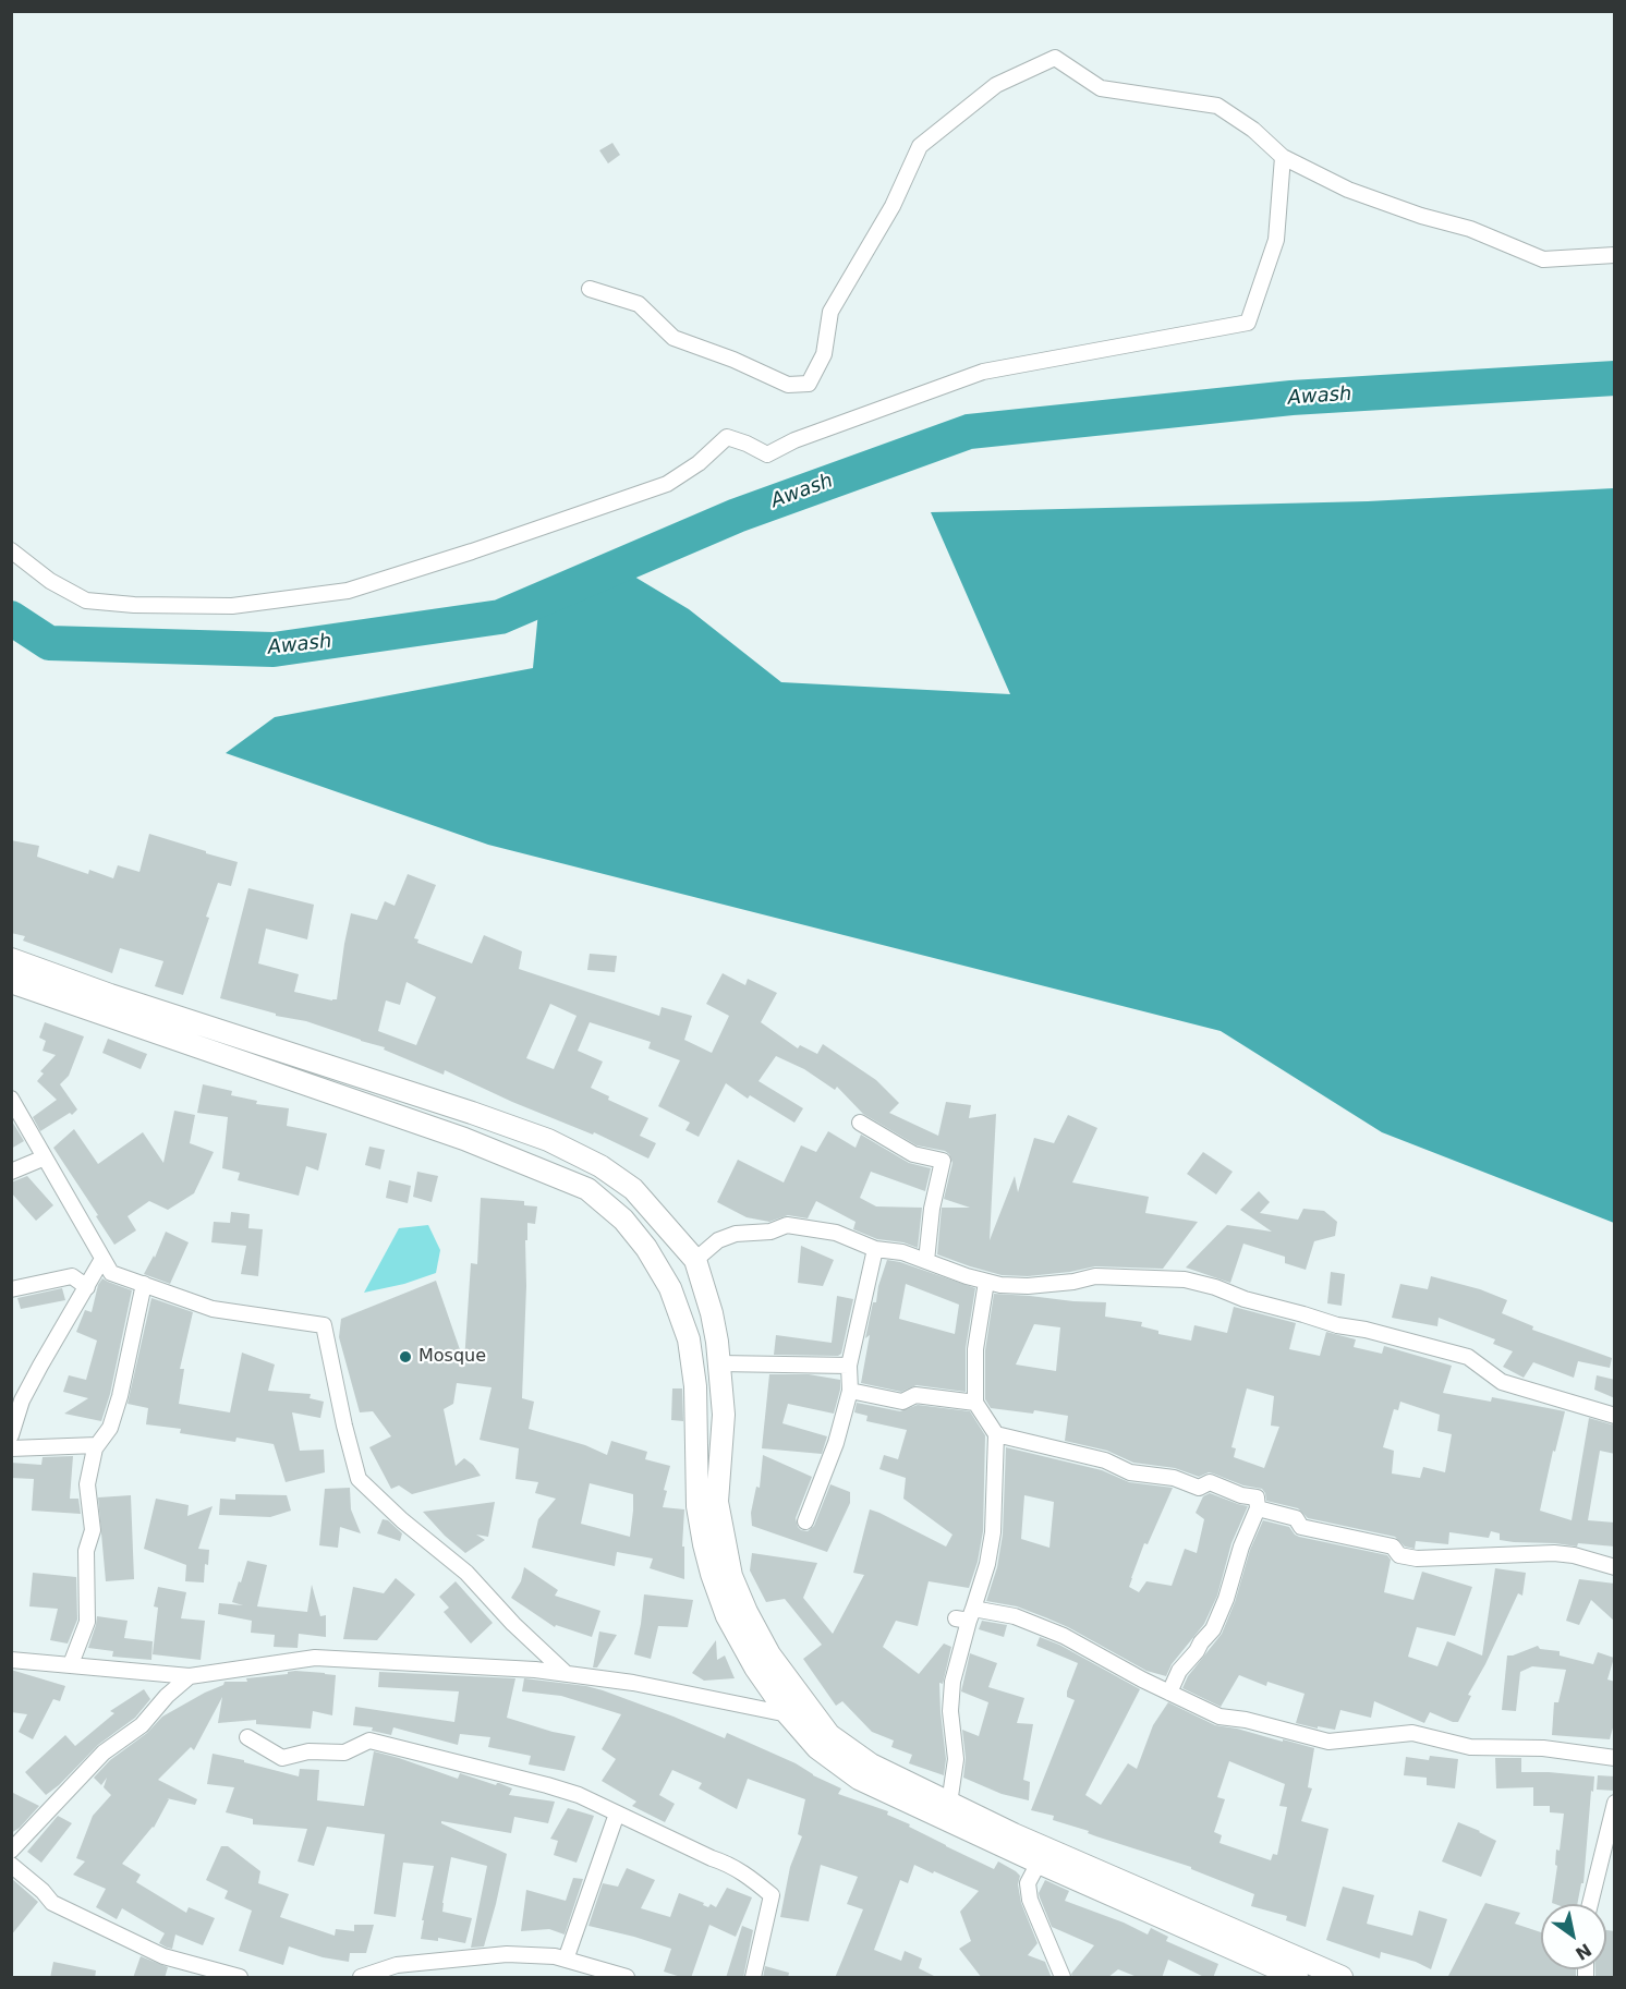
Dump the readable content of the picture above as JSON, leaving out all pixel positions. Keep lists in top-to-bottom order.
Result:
{
  "water": ["Awash"],
  "places": ["Mosque"],
  "north": "bottom right"
}
